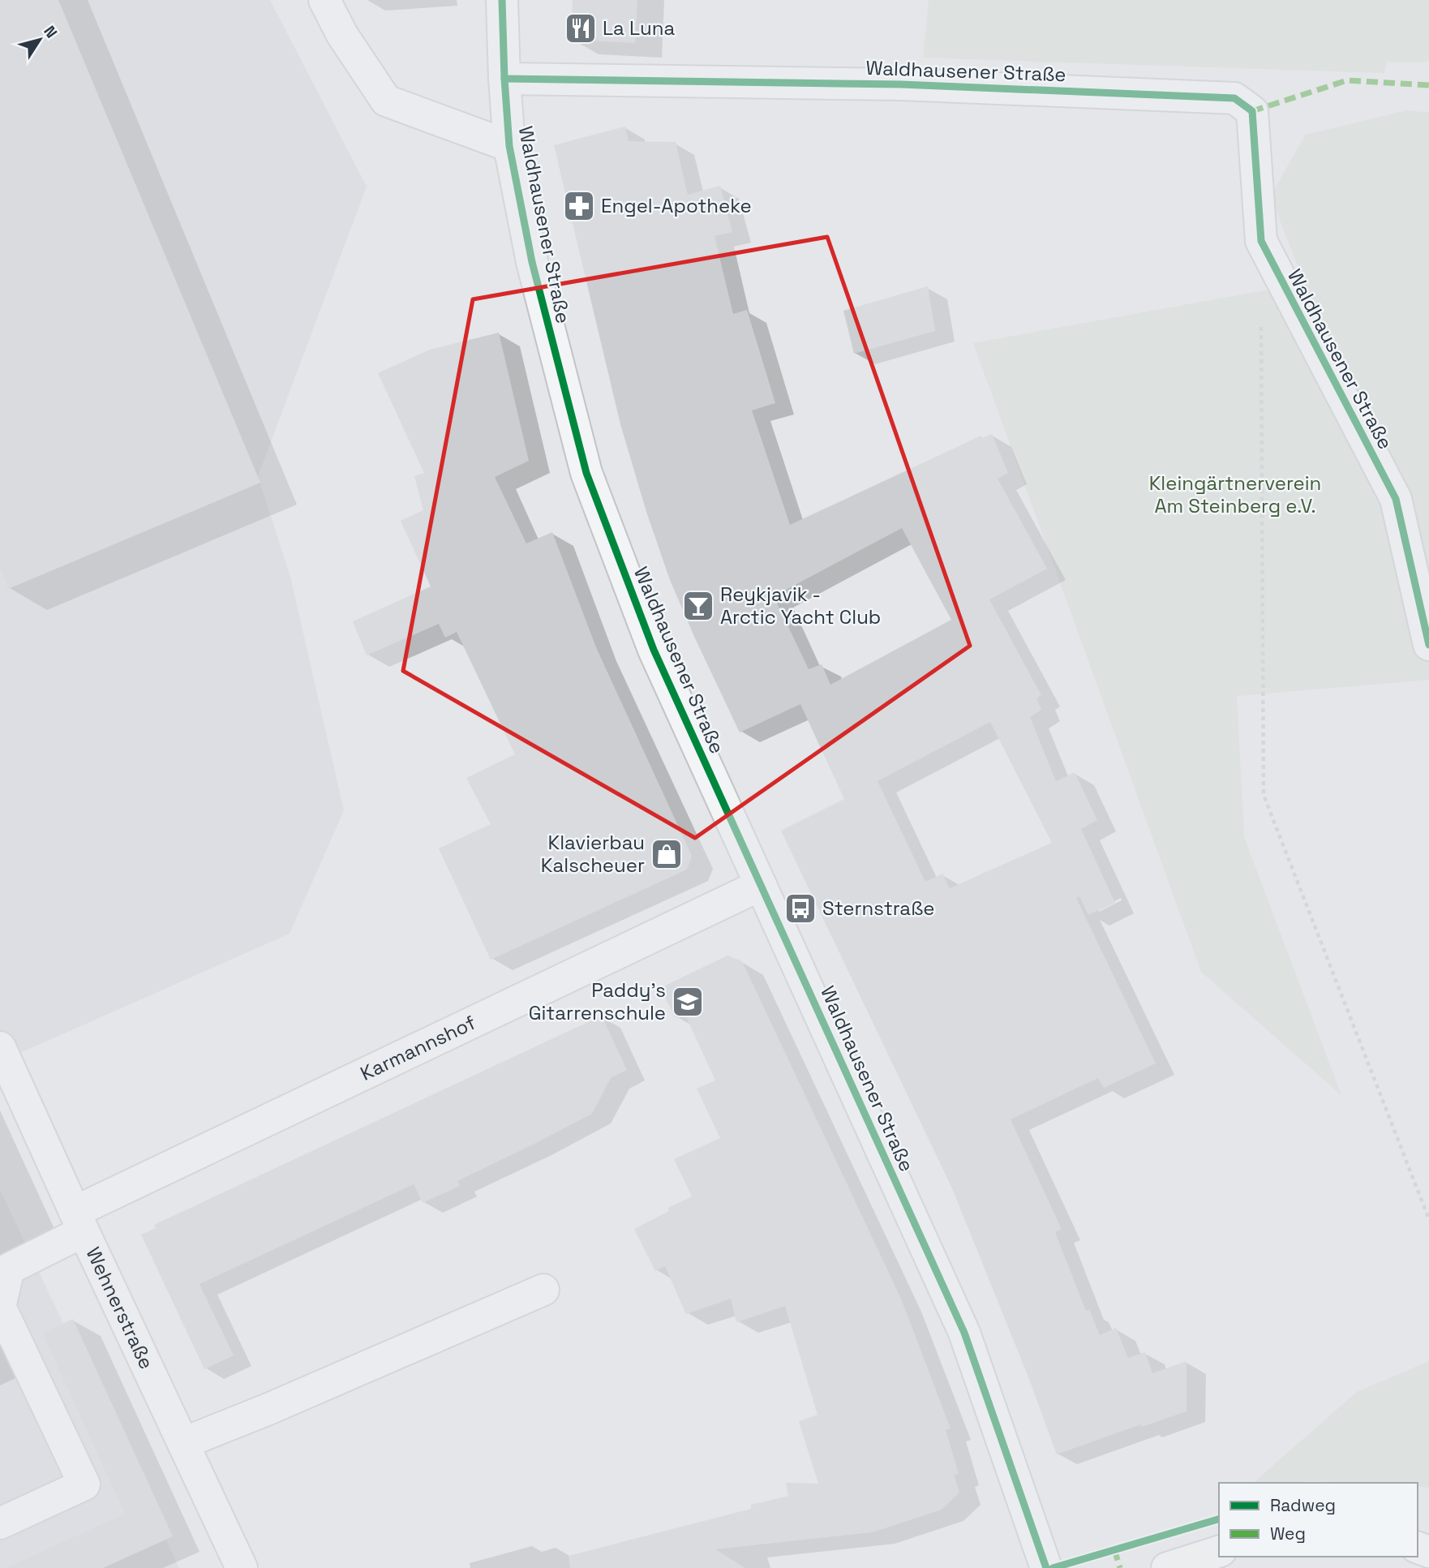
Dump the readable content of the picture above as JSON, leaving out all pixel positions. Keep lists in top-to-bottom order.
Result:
{
  "streets": {
    "street": ["Waldhausener Straße", "Karmannshof", "Wehnerstraße"]
  },
  "crossings": [
    ["Waldhausener Straße", "Karmannshof"],
    ["Karmannshof", "Wehnerstraße"]
  ],
  "parks": ["Kleingärtnerverein Am Steinberg e.V."],
  "places": {
    "restaurant": ["La Luna"],
    "pharmacy": ["Engel-Apotheke"],
    "bar": ["Reykjavik - Arctic Yacht Club"],
    "shop": ["Klavierbau Kalscheuer"],
    "bus stop": ["Sternstraße"],
    "school or university": ["Paddy's Gitarrenschule"]
  },
  "legend": ["Radweg", "Weg"],
  "north": "top right"
}
